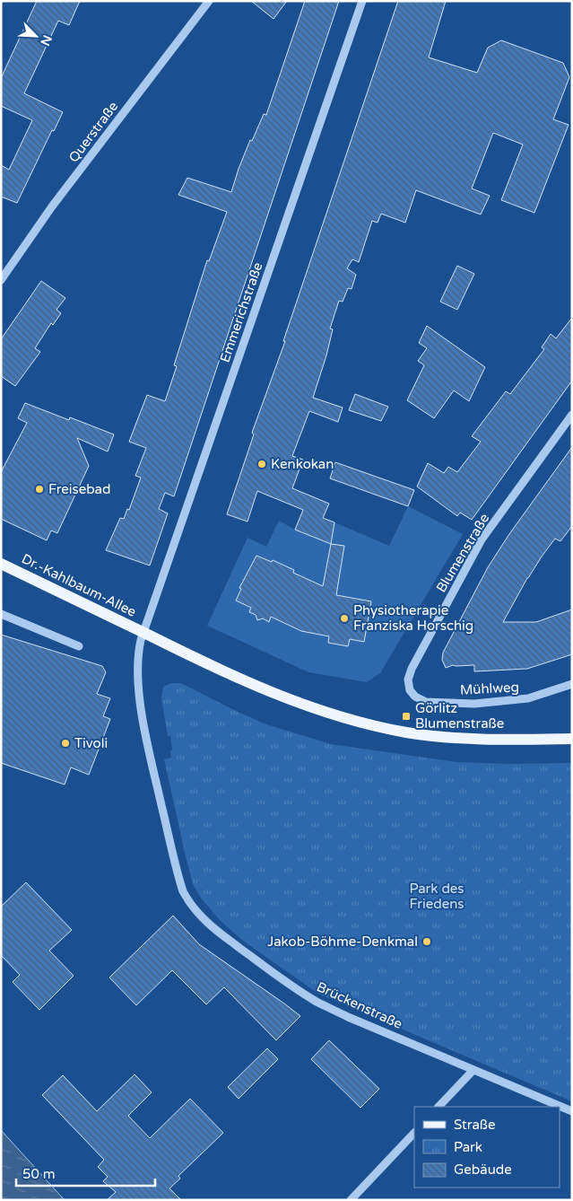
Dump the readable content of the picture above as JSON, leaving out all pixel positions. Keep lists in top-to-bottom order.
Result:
{
  "streets": {
    "main road": ["Dr.-Kahlbaum-Allee"],
    "street": [
      "Querstraße",
      "Emmerichstraße",
      "Blumenstraße",
      "Mühlweg",
      "Brückenstraße"
    ]
  },
  "crossings": [
    ["Emmerichstraße", "Dr.-Kahlbaum-Allee"],
    ["Emmerichstraße", "Brückenstraße"],
    ["Blumenstraße", "Mühlweg"],
    ["Dr.-Kahlbaum-Allee", "Brückenstraße"]
  ],
  "parks": ["Park des Friedens"],
  "places": {
    "other": [
      "Kenkokan",
      "Freisebad",
      "Physiotherapie Franziska Horschig",
      "Tivoli",
      "Jakob-Böhme-Denkmal"
    ],
    "transit": ["Görlitz Blumenstraße"]
  },
  "legend": ["Straße", "Park", "Gebäude"],
  "scale_bar": "50 m",
  "north": "bottom right"
}
